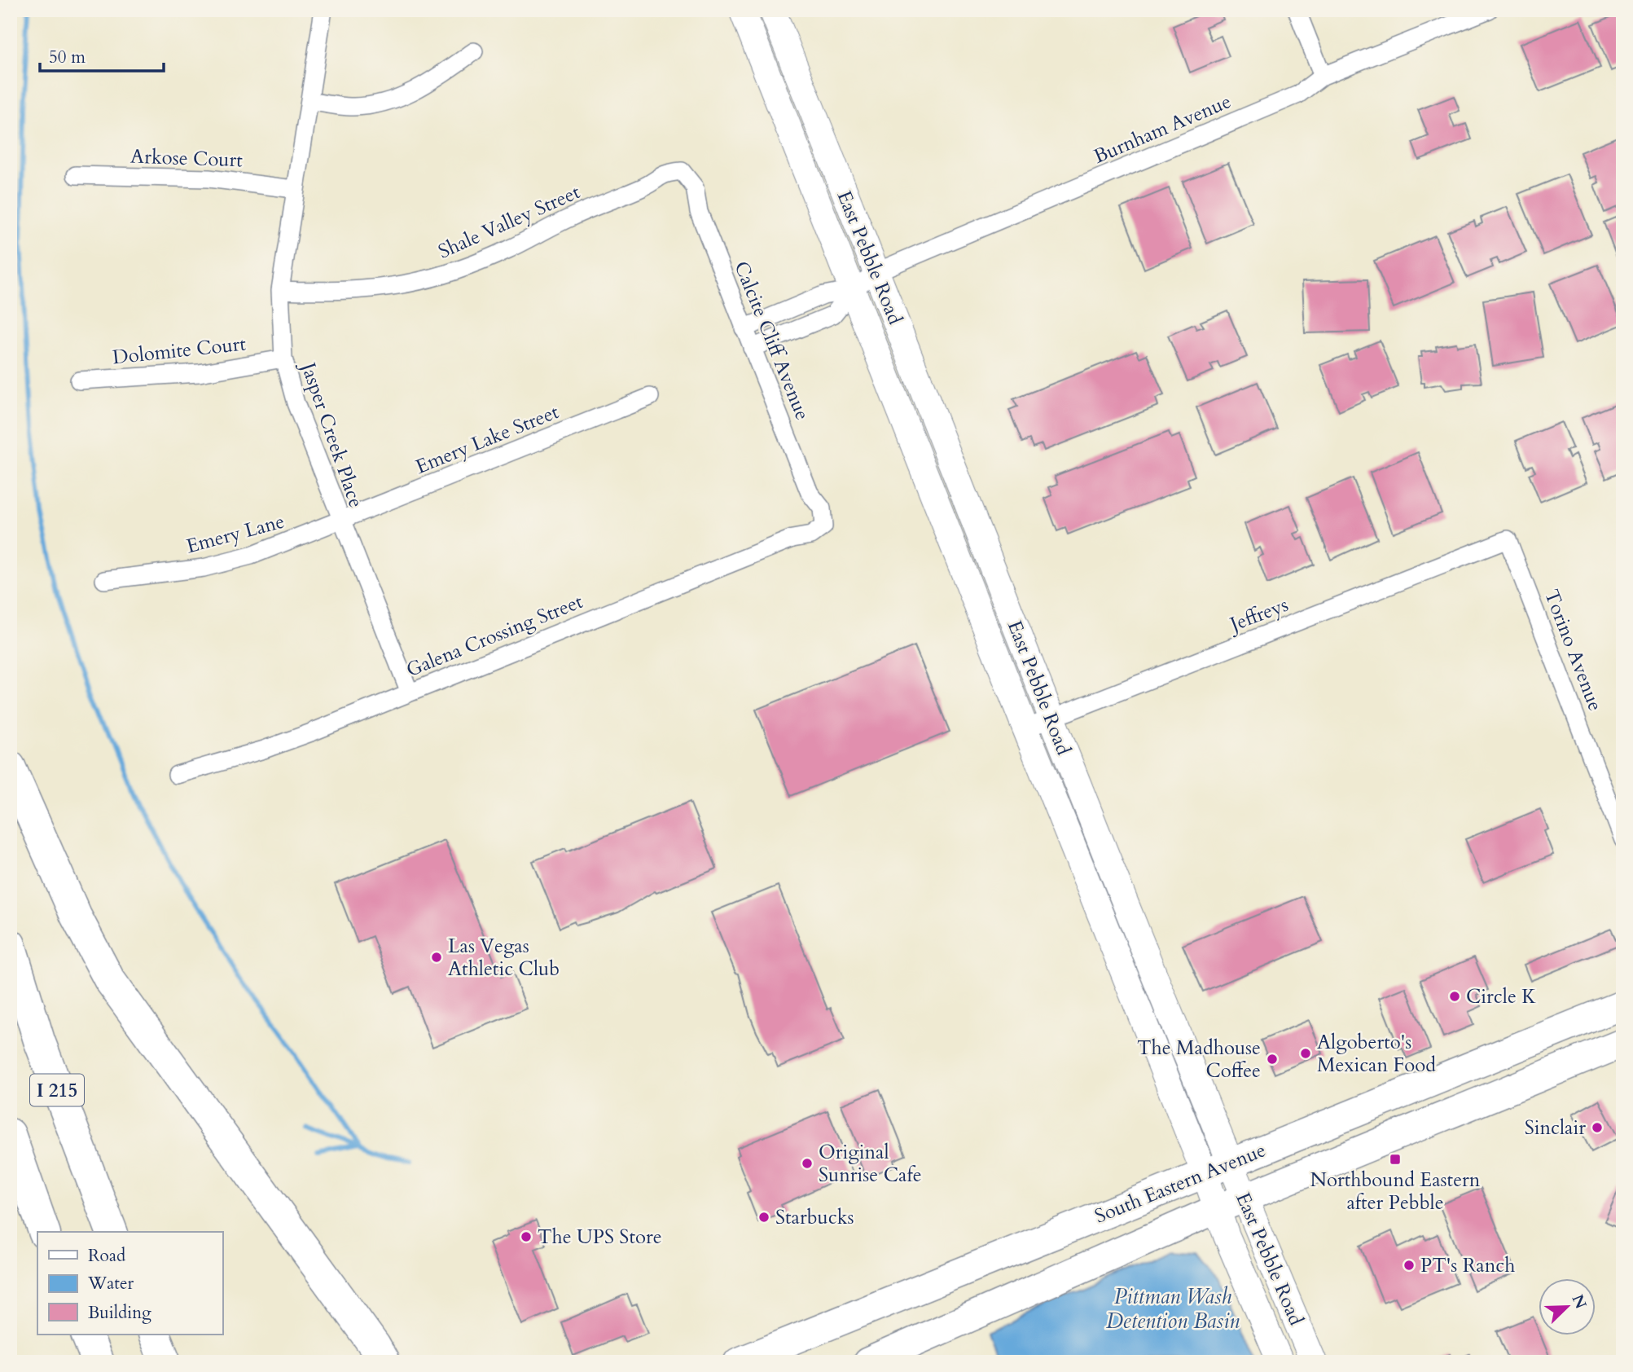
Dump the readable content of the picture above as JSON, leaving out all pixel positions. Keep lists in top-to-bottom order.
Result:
{
  "streets": {
    "highway": ["I 215"],
    "main road": ["East Pebble Road", "South Eastern Avenue"],
    "street": [
      "Burnham Avenue",
      "Arkose Court",
      "Shale Valley Street",
      "Calcite Cliff Avenue",
      "Dolomite Court",
      "Jasper Creek Place",
      "Emery Lake Street",
      "Emery Lane",
      "Jeffreys",
      "Galena Crossing Street",
      "Torino Avenue"
    ]
  },
  "crossings": [
    ["Burnham Avenue", "East Pebble Road"],
    ["Arkose Court", "Jasper Creek Place"],
    ["Shale Valley Street", "Calcite Cliff Avenue"],
    ["Shale Valley Street", "Jasper Creek Place"],
    ["East Pebble Road", "Jeffreys"],
    ["East Pebble Road", "South Eastern Avenue"],
    ["Calcite Cliff Avenue", "Galena Crossing Street"],
    ["Dolomite Court", "Jasper Creek Place"],
    ["Jasper Creek Place", "Emery Lake Street"],
    ["Jasper Creek Place", "Emery Lane"],
    ["Jasper Creek Place", "Galena Crossing Street"],
    ["Emery Lake Street", "Emery Lane"],
    ["Jeffreys", "Torino Avenue"]
  ],
  "water": ["Pittman Wash Detention Basin"],
  "places": {
    "other": [
      "Las Vegas Athletic Club",
      "Circle K",
      "Algoberto's Mexican Food",
      "The Madhouse Coffee",
      "Sinclair",
      "Original Sunrise Cafe",
      "Starbucks",
      "The UPS Store",
      "PT's Ranch"
    ],
    "transit": ["Northbound Eastern after Pebble"]
  },
  "legend": ["Road", "Water", "Building"],
  "scale_bar": "50 m",
  "north": "top right"
}
